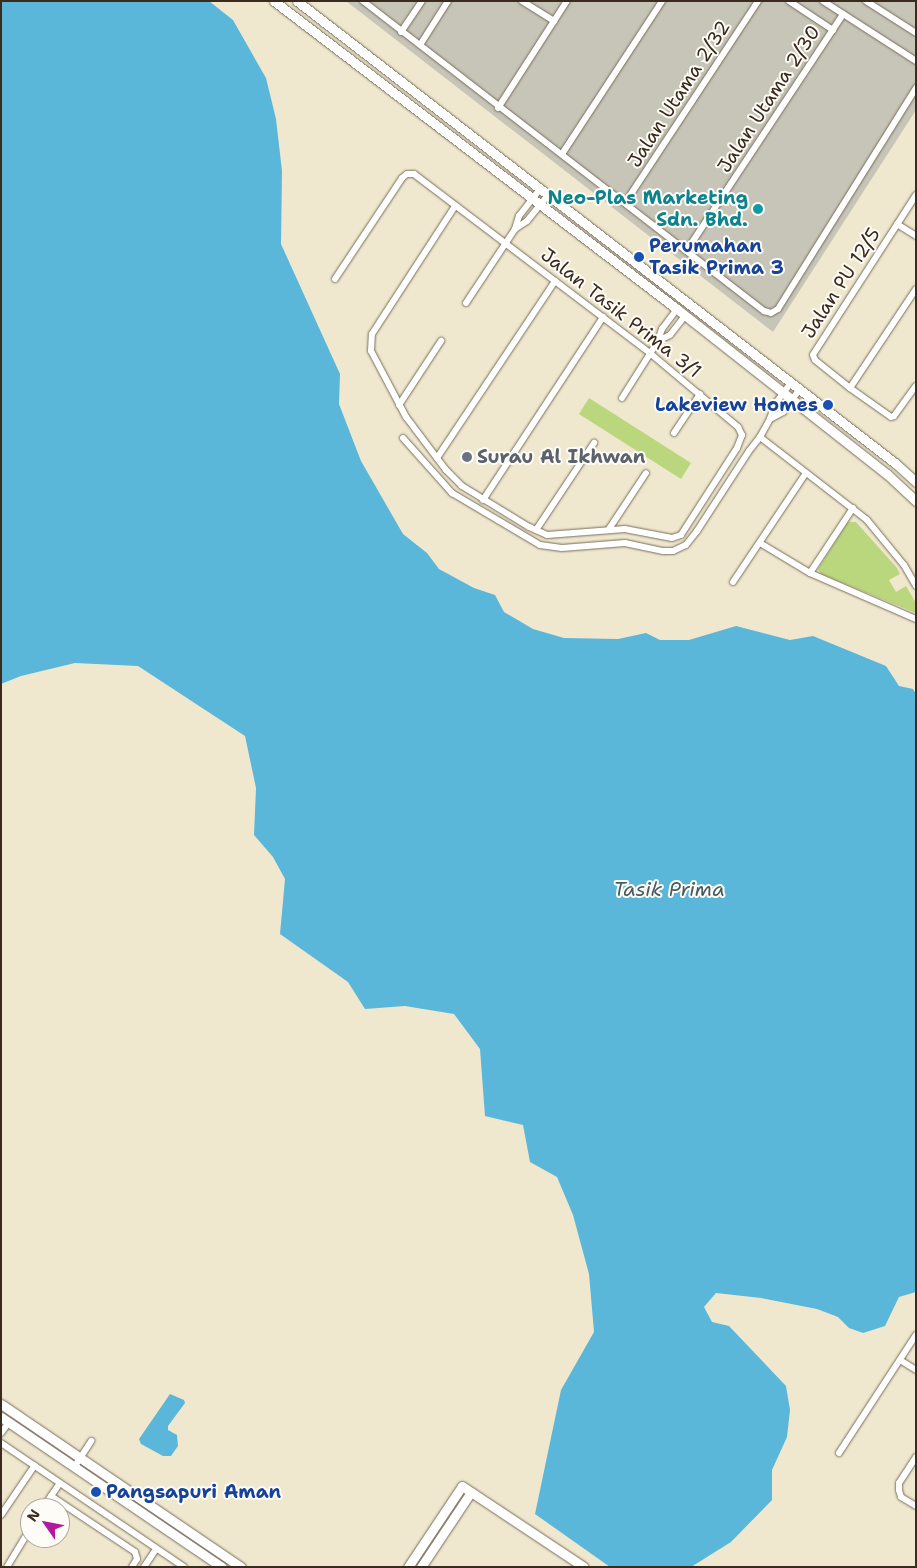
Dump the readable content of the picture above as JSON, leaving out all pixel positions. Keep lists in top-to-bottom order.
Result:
{
  "streets": {
    "street": [
      "Jalan Utama 2/32",
      "Jalan Utama 2/30",
      "Jalan PU 12/5",
      "Jalan Tasik Prima 3/1"
    ]
  },
  "water": ["Tasik Prima"],
  "places": [
    "Neo-Plas Marketing Sdn. Bhd.",
    "Perumahan Tasik Prima 3",
    "Lakeview Homes",
    "Surau Al Ikhwan",
    "Pangsapuri Aman"
  ],
  "north": "top left"
}
